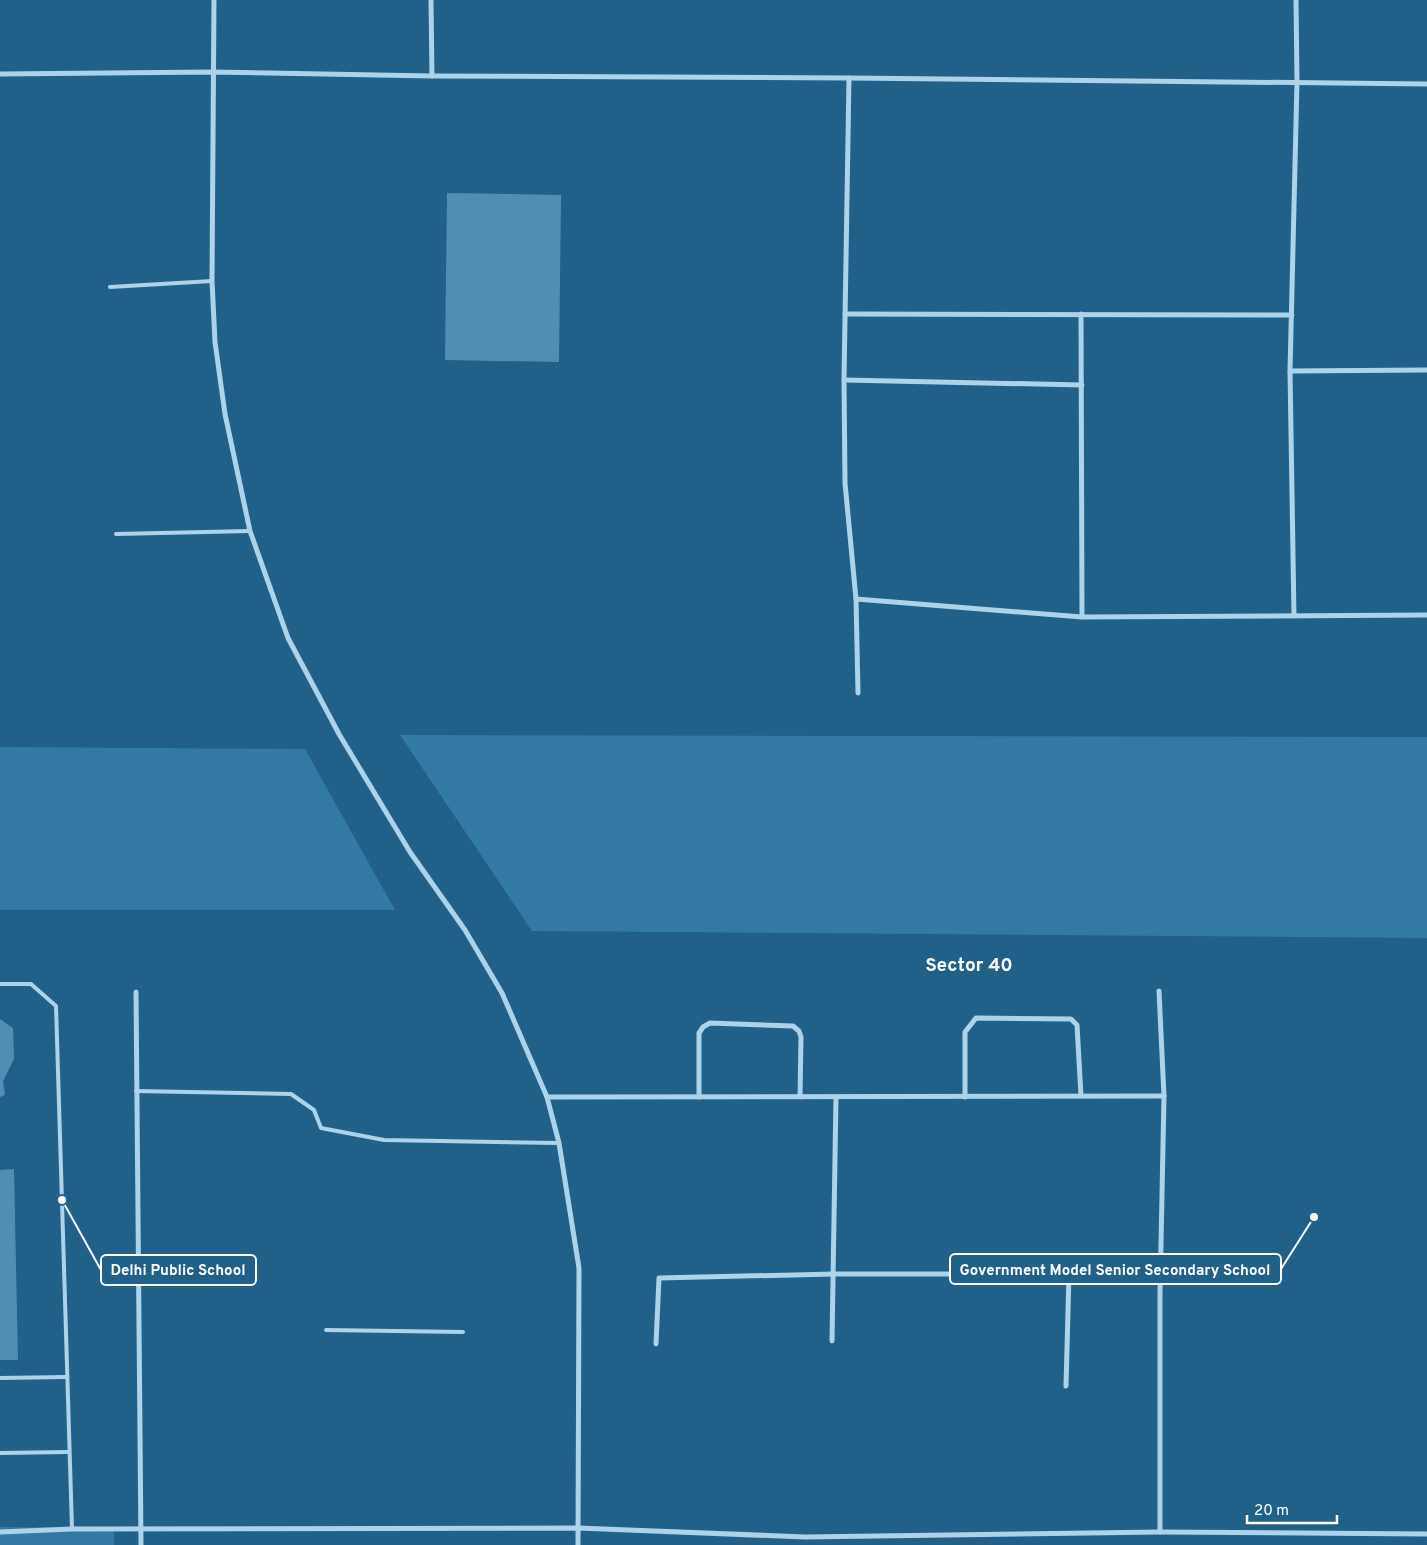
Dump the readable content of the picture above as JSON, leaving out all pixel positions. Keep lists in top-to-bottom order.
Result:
{
  "districts": ["Sector 40"],
  "places": ["Delhi Public School", "Government Model Senior Secondary School"],
  "scale_bar": "20 m"
}
